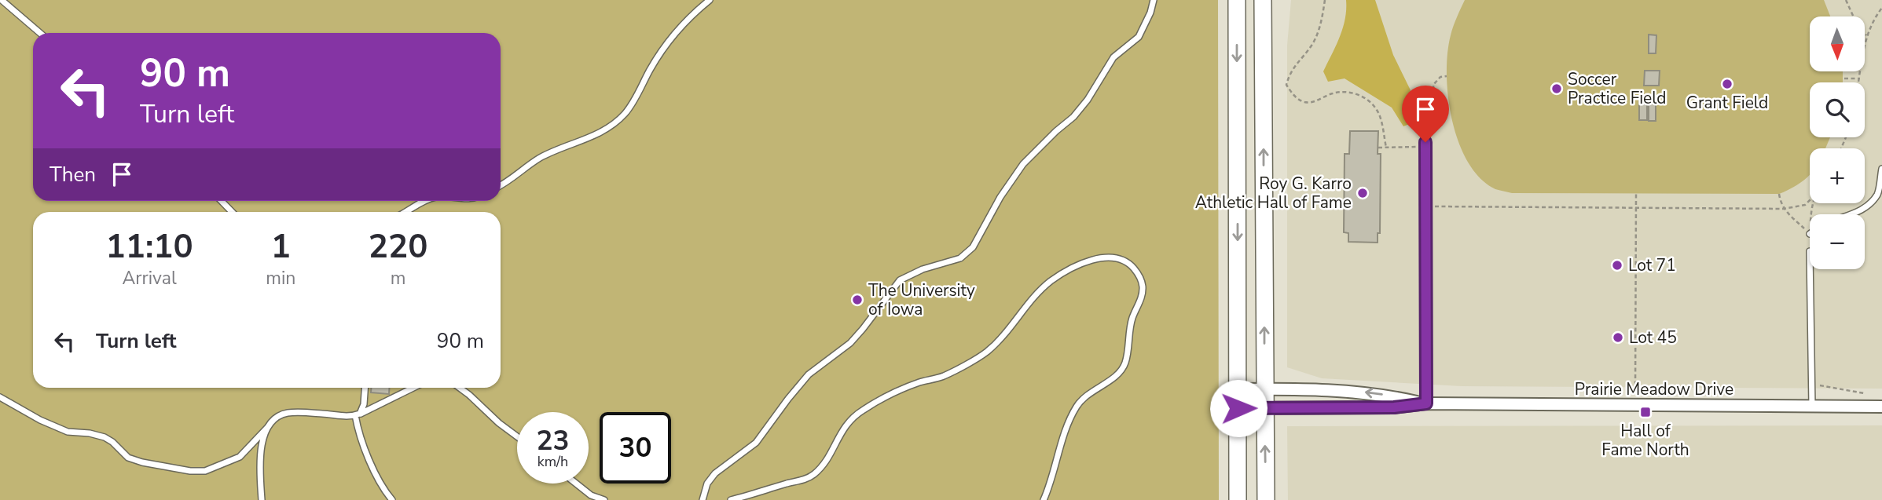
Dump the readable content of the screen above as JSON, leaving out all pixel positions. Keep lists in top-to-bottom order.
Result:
{
  "streets": {
    "street": ["Prairie Meadow Drive"]
  },
  "places": {
    "other": [
      "Grant Field",
      "Soccer Practice Field",
      "Roy G. Karro Athletic Hall of Fame",
      "Lot 71",
      "The University of Iowa",
      "Lot 45"
    ],
    "transit": ["Hall of Fame North"]
  },
  "north": "bottom",
  "page": {
    "map_buttons": ["+", "−"],
    "turn": ["90 m", "Turn left"],
    "then": "Then",
    "eta": [
      "11:10",
      "Arrival",
      "1",
      "min",
      "220",
      "m"
    ],
    "list": [
      {
        "name": "Turn left",
        "value": "90 m"
      }
    ],
    "speed": "23 km/h",
    "limit": "30"
  }
}
